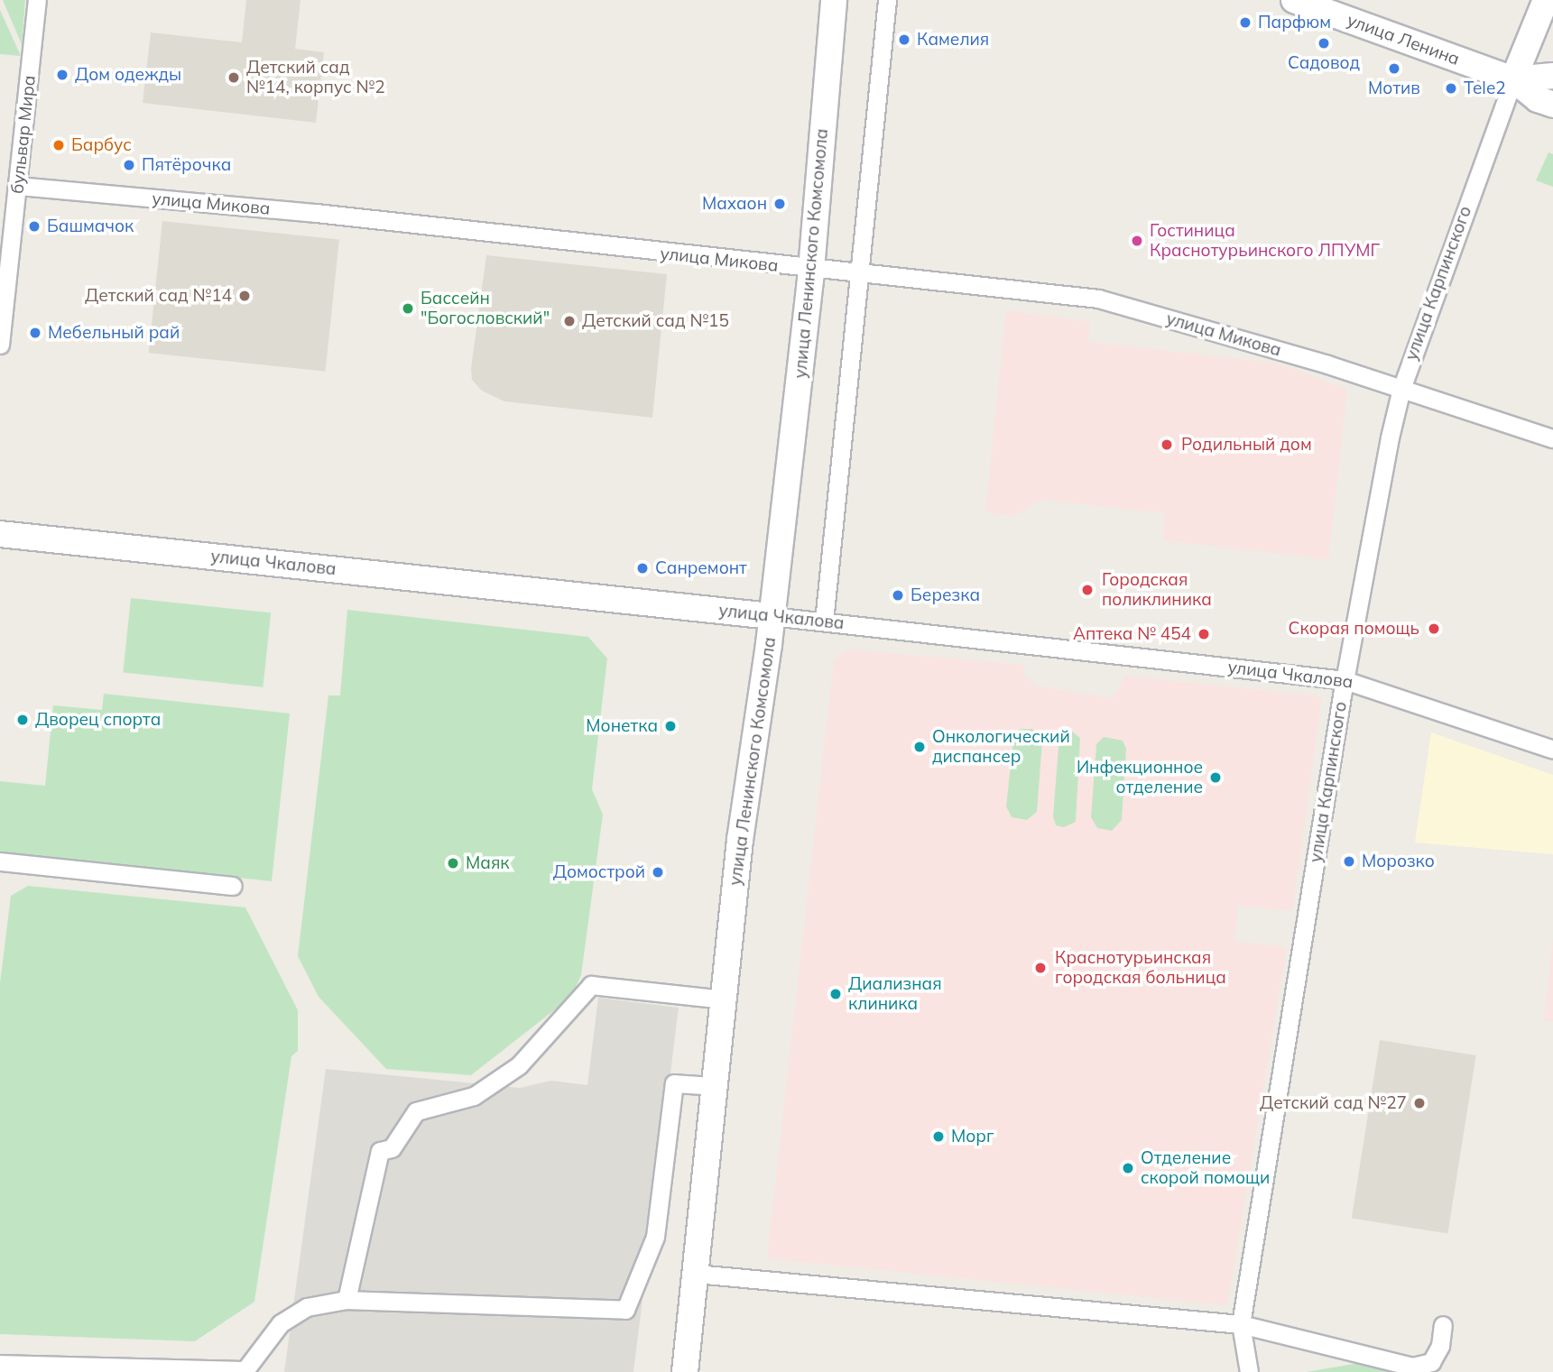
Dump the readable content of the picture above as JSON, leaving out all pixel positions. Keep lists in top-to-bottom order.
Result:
{
  "streets": {
    "main road": [
      "улица Ленина",
      "улица Ленинского Комсомола",
      "улица Карпинского",
      "улица Чкалова"
    ],
    "street": ["бульвар Мира", "улица Микова"]
  },
  "crossings": [
    ["улица Ленина", "улица Карпинского"],
    ["бульвар Мира", "улица Микова"],
    ["улица Микова", "улица Ленинского Комсомола"],
    ["улица Микова", "улица Карпинского"],
    ["улица Ленинского Комсомола", "улица Чкалова"],
    ["улица Карпинского", "улица Чкалова"]
  ],
  "places": [
    "Парфюм",
    "Камелия",
    "Садовод",
    "Мотив",
    "Дом одежды",
    "Детский сад №14, корпус №2",
    "Tele2",
    "Барбус",
    "Пятёрочка",
    "Махаон",
    "Башмачок",
    "Гостиница Краснотурьинского ЛПУМГ",
    "Детский сад №14",
    "Бассейн \"Богословский\"",
    "Детский сад №15",
    "Мебельный рай",
    "Родильный дом",
    "Санремонт",
    "Городская поликлиника",
    "Березка",
    "Скорая помощь",
    "Аптека № 454",
    "Дворец спорта",
    "Монетка",
    "Онкологический диспансер",
    "Инфекционное отделение",
    "Морозко",
    "Маяк",
    "Домострой",
    "Краснотурьинская городская больница",
    "Диализная клиника",
    "Детский сад №27",
    "Морг",
    "Отделение скорой помощи"
  ]
}
